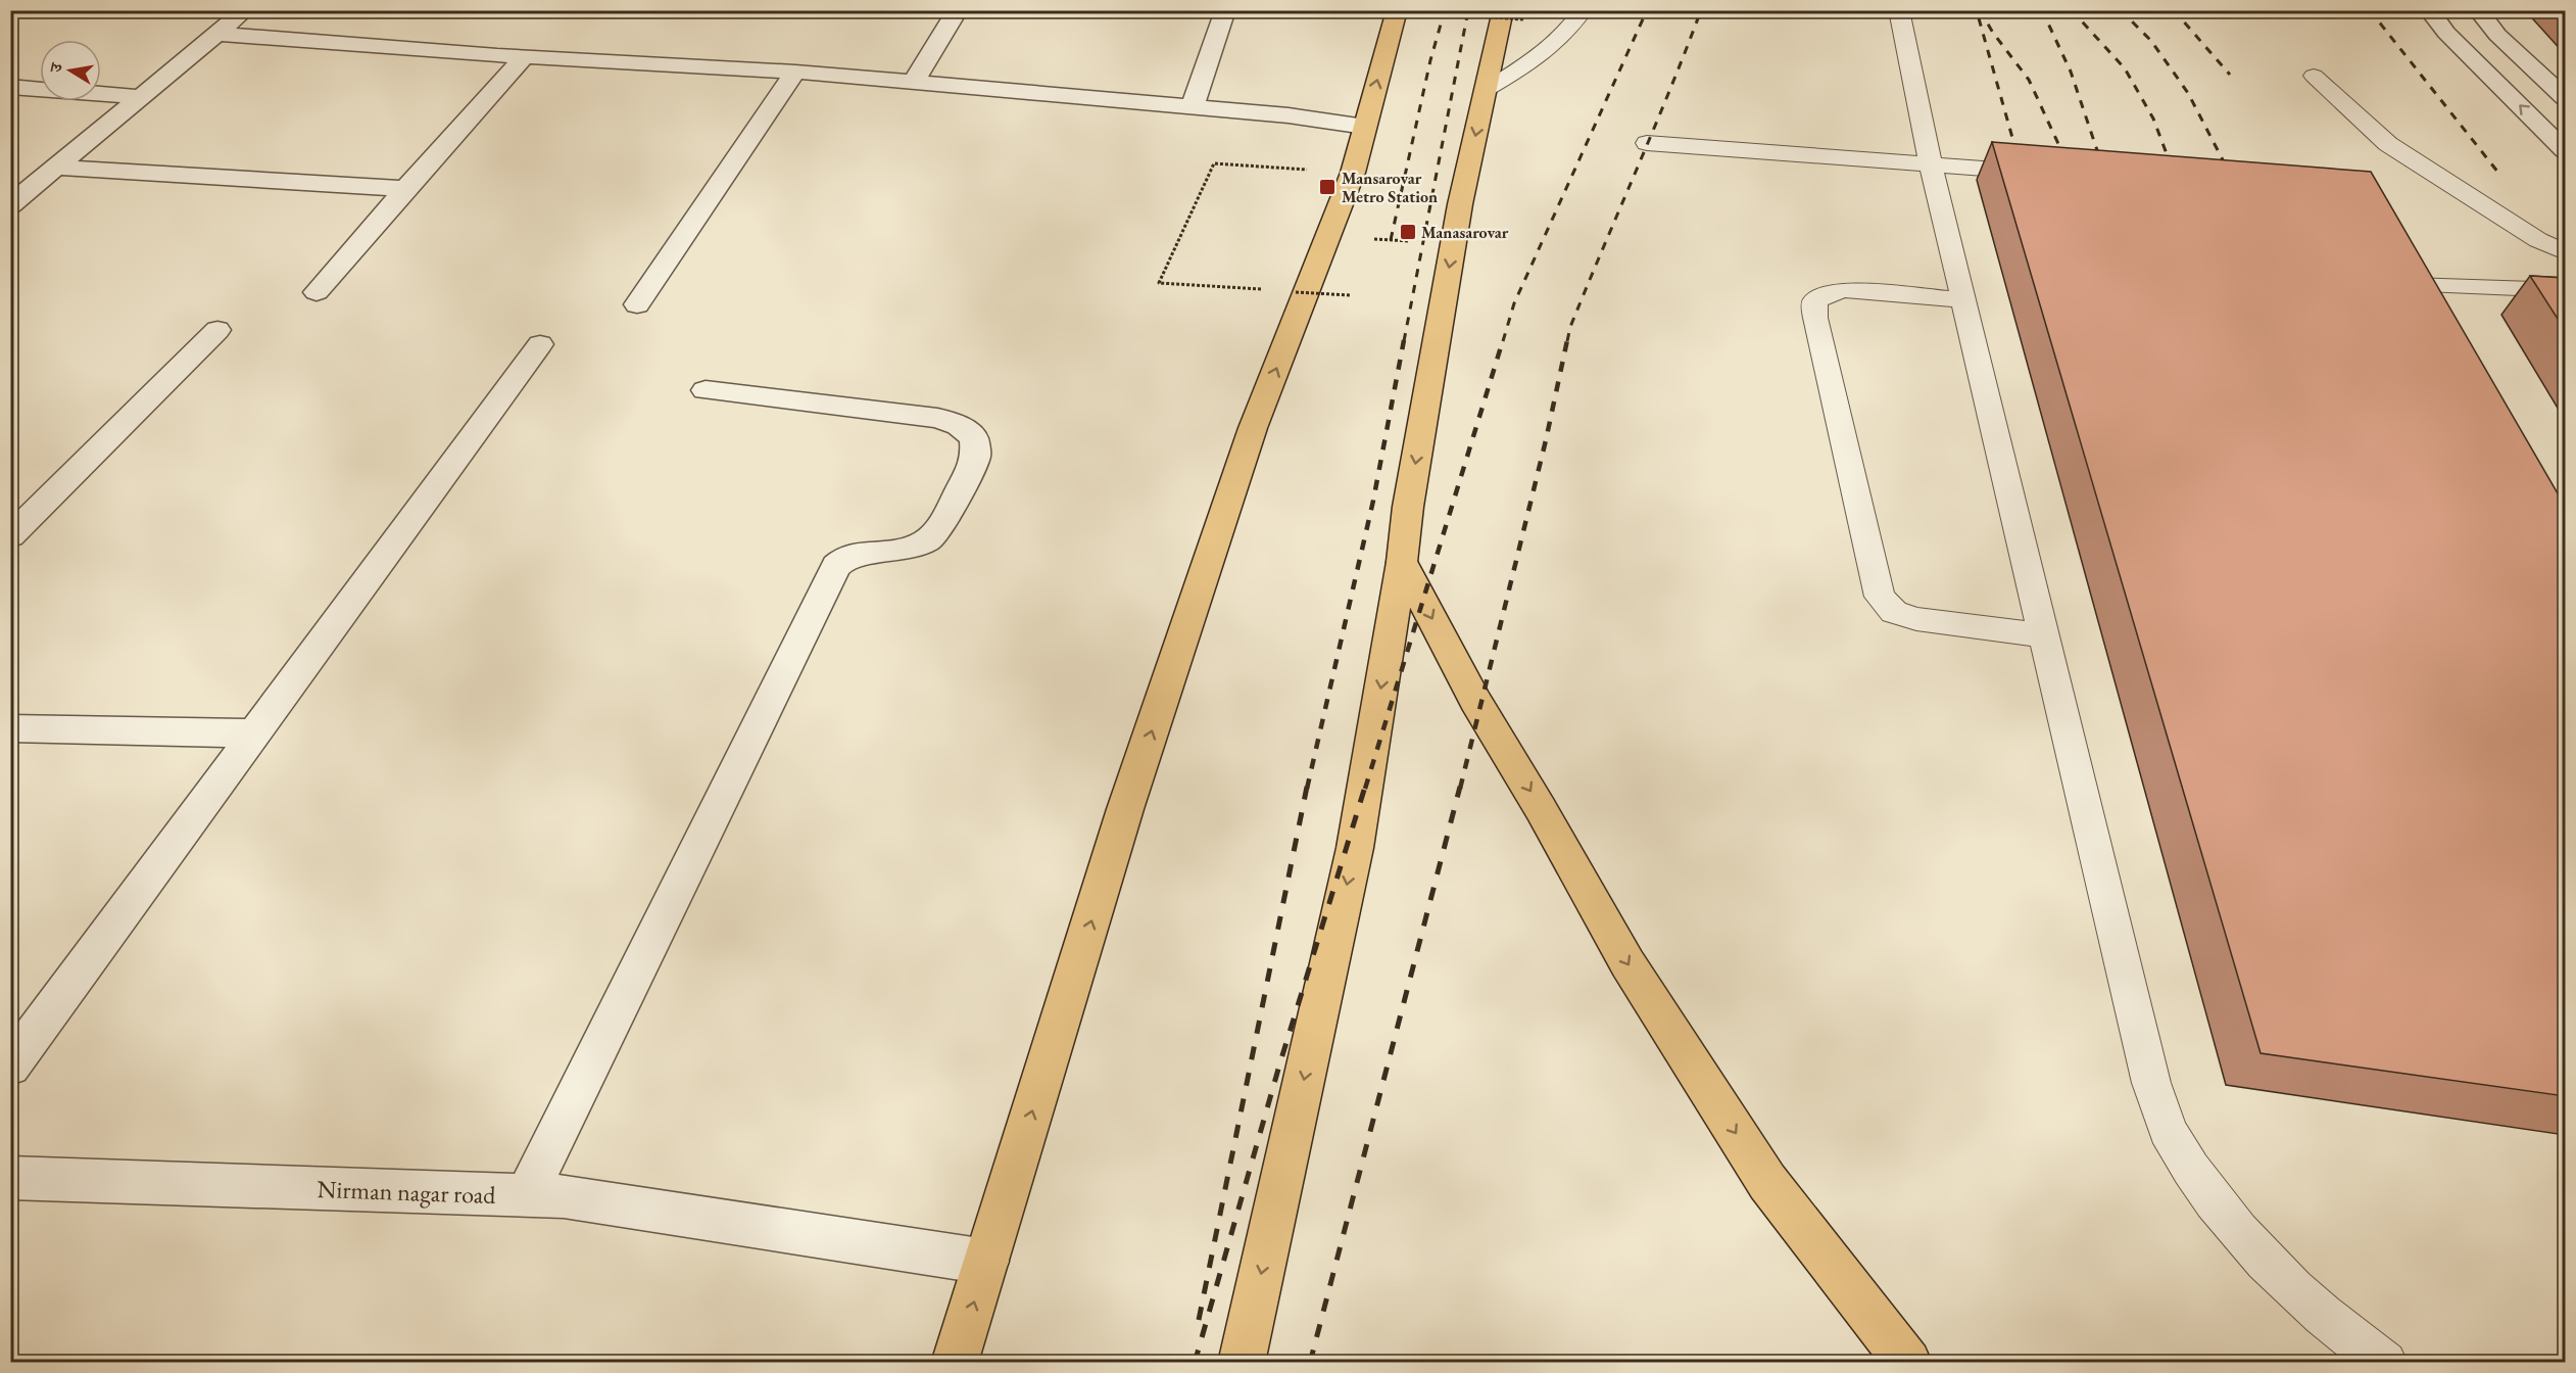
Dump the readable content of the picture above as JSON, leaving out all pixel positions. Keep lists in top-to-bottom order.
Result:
{
  "streets": {
    "street": ["Nirman nagar road"]
  },
  "places": {
    "transit": ["Mansarovar Metro Station", "Manasarovar"]
  },
  "north": "left"
}
